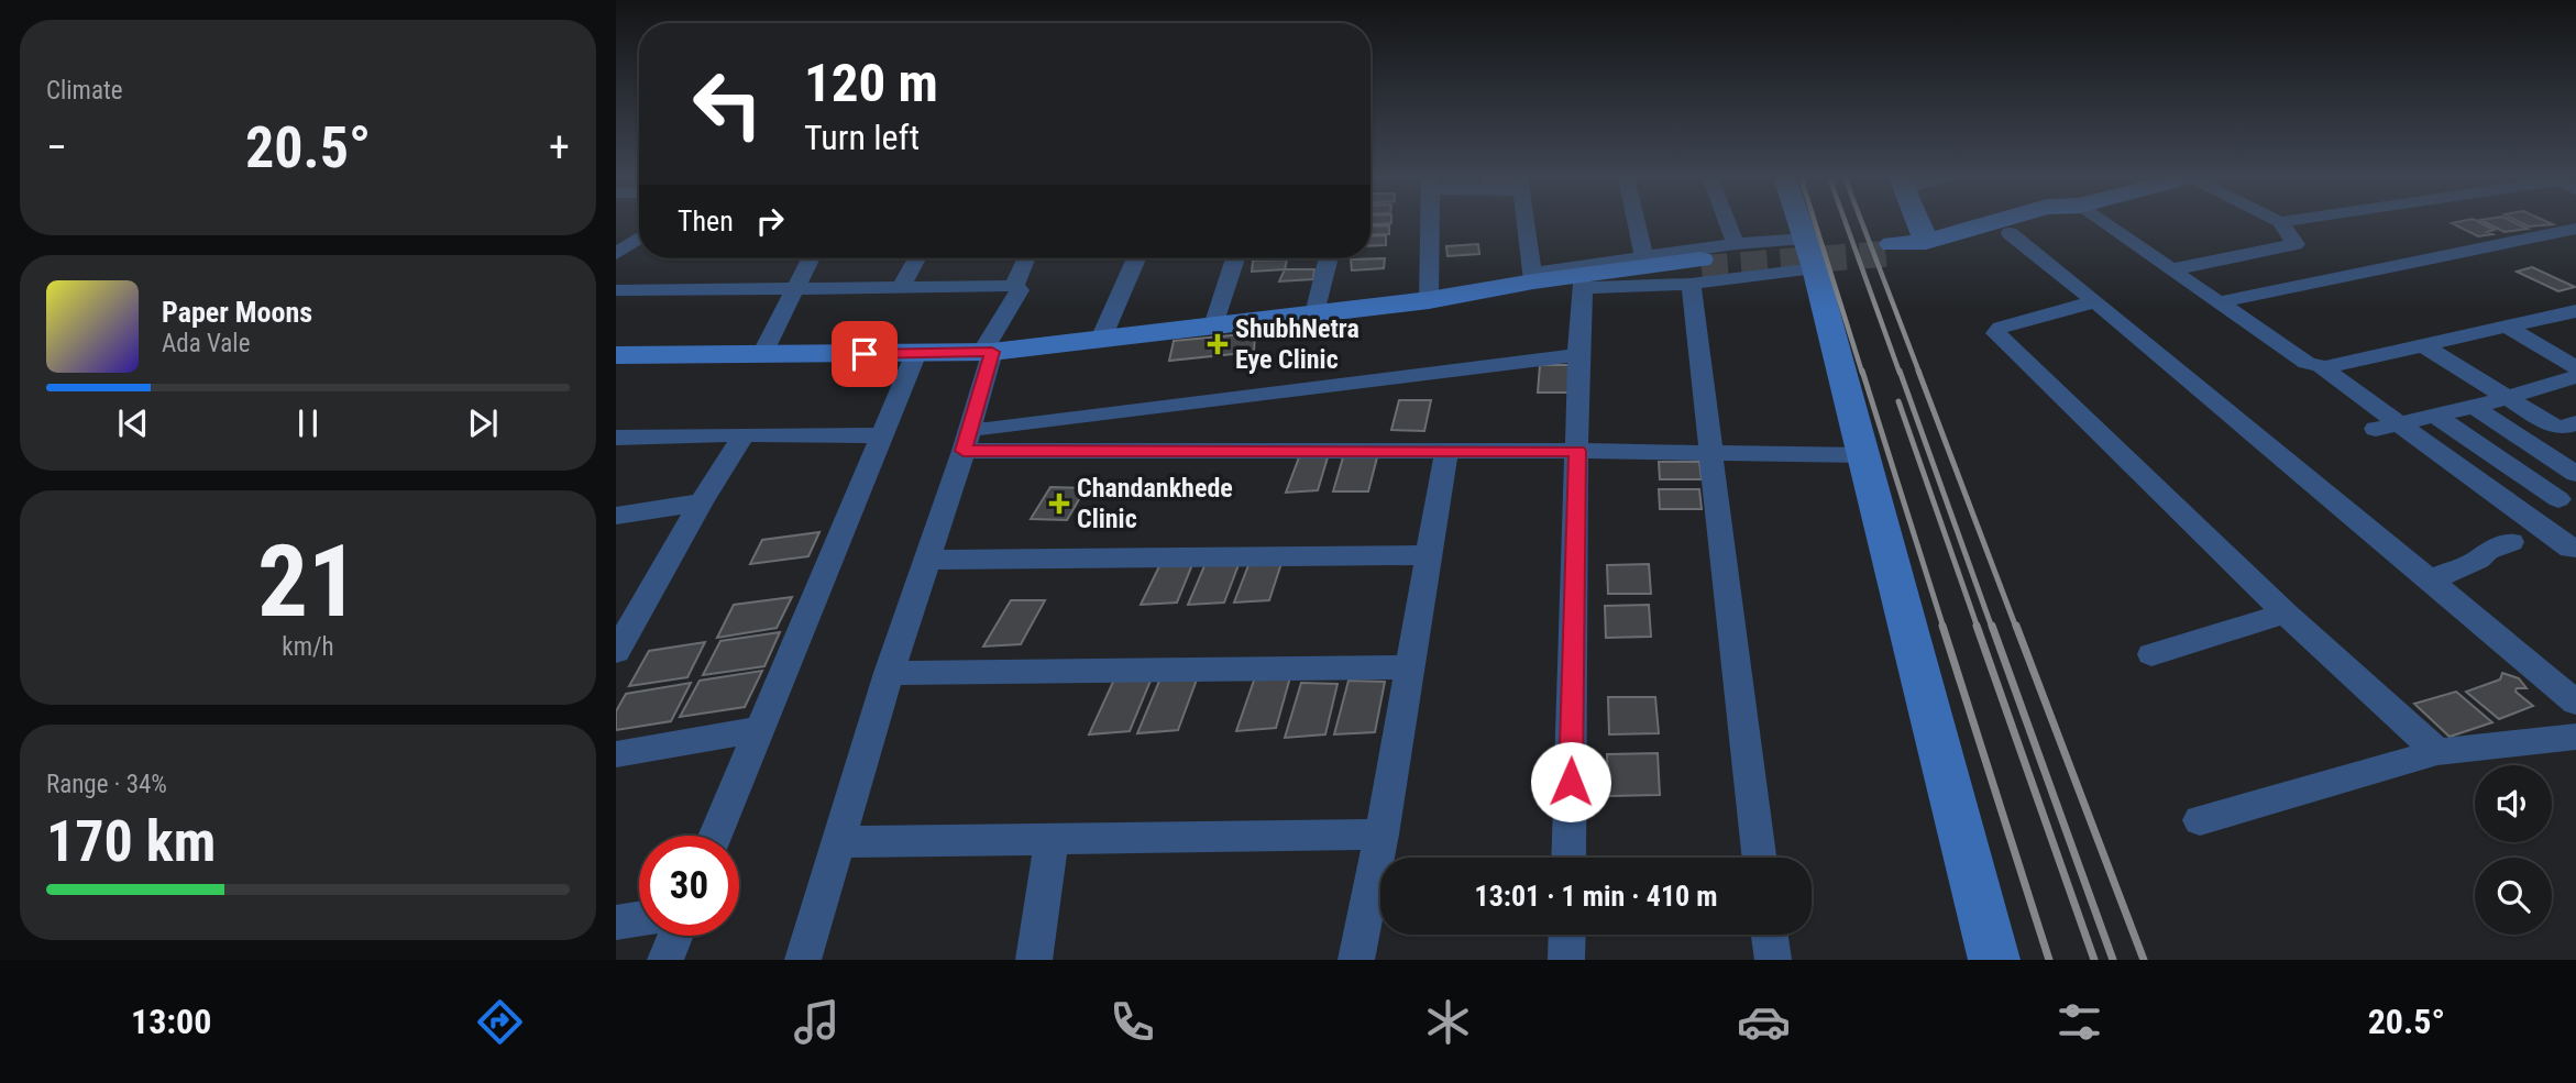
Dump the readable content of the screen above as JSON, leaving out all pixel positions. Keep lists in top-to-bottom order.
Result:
{
  "places": {
    "health": ["ShubhNetra Eye Clinic", "Chandankhede Clinic"]
  },
  "page": {
    "tile": [
      "Climate",
      ["21", "km/h"],
      ["Range · 34%", "170 km"]
    ],
    "turn": ["120 m", "Turn left"],
    "heat": ["−", "20.5°", "+"],
    "then": "Then",
    "song": ["Paper Moons", "Ada Vale"],
    "limit": "30",
    "trip": "13:01 · 1 min · 410 m",
    "tabs": ["13:00", "20.5°"]
  }
}
